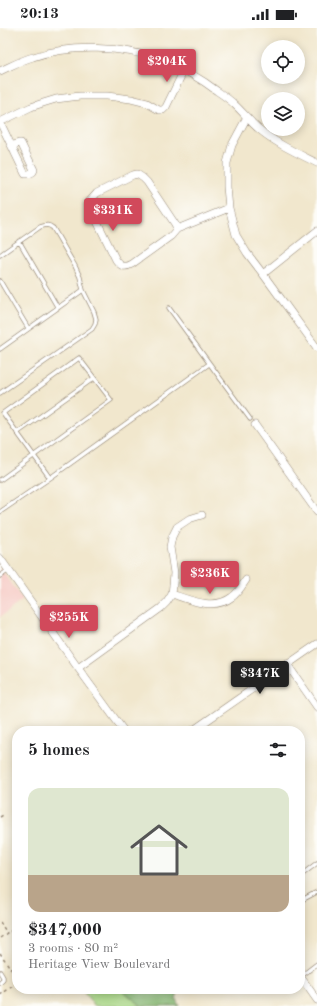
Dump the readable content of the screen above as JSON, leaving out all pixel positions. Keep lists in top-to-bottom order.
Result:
{
  "page": {
    "status": "20:13",
    "price": [
      "$204K",
      "$331K",
      "$236K",
      "$255K",
      "$347K"
    ],
    "heading": "5 homes",
    "list": [
      {
        "name": "$347,000",
        "note": "3 rooms · 80 m² · Heritage View Boulevard"
      }
    ]
  }
}
